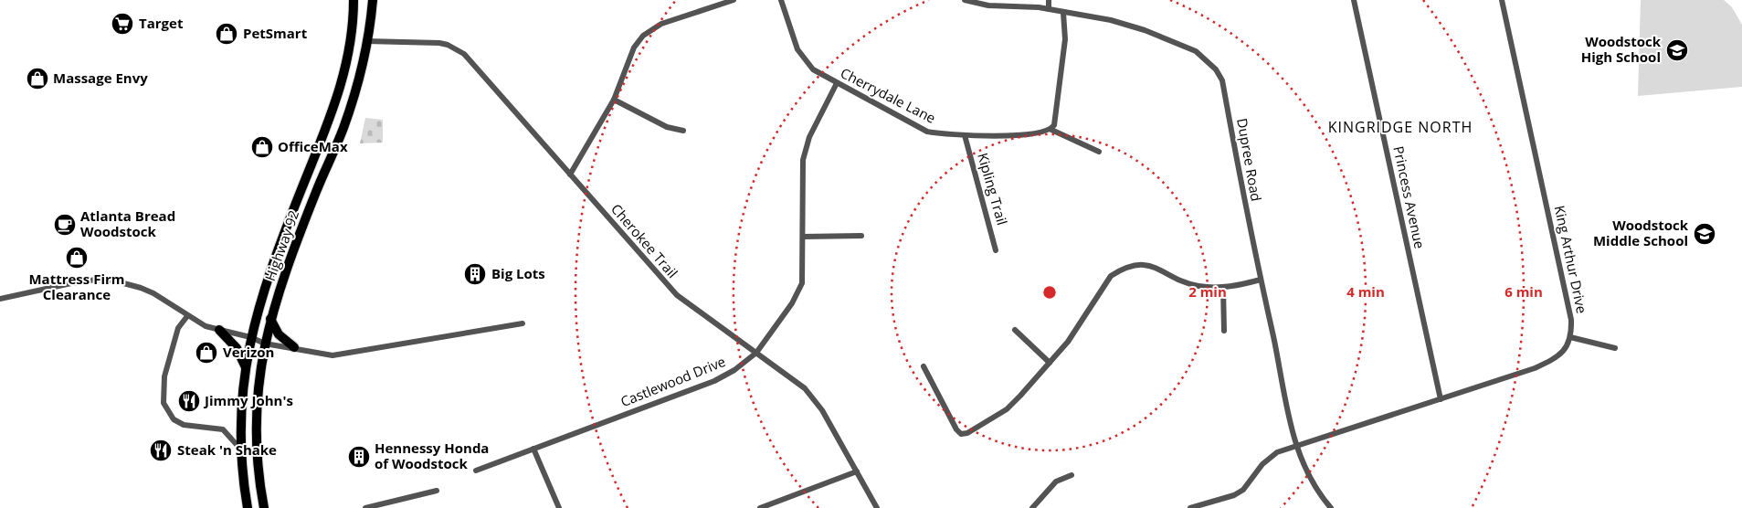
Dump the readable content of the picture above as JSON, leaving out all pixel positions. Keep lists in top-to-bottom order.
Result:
{
  "streets": {
    "main road": ["Highway 92"],
    "street": [
      "Cherrydale Lane",
      "Dupree Road",
      "Kipling Trail",
      "Princess Avenue",
      "Cherokee Trail",
      "King Arthur Drive",
      "Castlewood Drive"
    ]
  },
  "crossings": [
    ["Cherrydale Lane", "Kipling Trail"],
    ["Cherrydale Lane", "Castlewood Drive"],
    ["Cherokee Trail", "Highway 92"],
    ["Cherokee Trail", "Castlewood Drive"]
  ],
  "districts": ["KINGRIDGE NORTH"],
  "places": {
    "supermarket": ["Target"],
    "shop": [
      "PetSmart",
      "Massage Envy",
      "OfficeMax",
      "Mattress Firm Clearance",
      "Verizon"
    ],
    "school or university": ["Woodstock High School", "Woodstock Middle School"],
    "cafe": ["Atlanta Bread Woodstock"],
    "building": ["Big Lots", "Hennessy Honda of Woodstock"],
    "restaurant": ["Jimmy John's", "Steak 'n Shake"]
  },
  "rings": ["2 min", "4 min", "6 min"]
}
